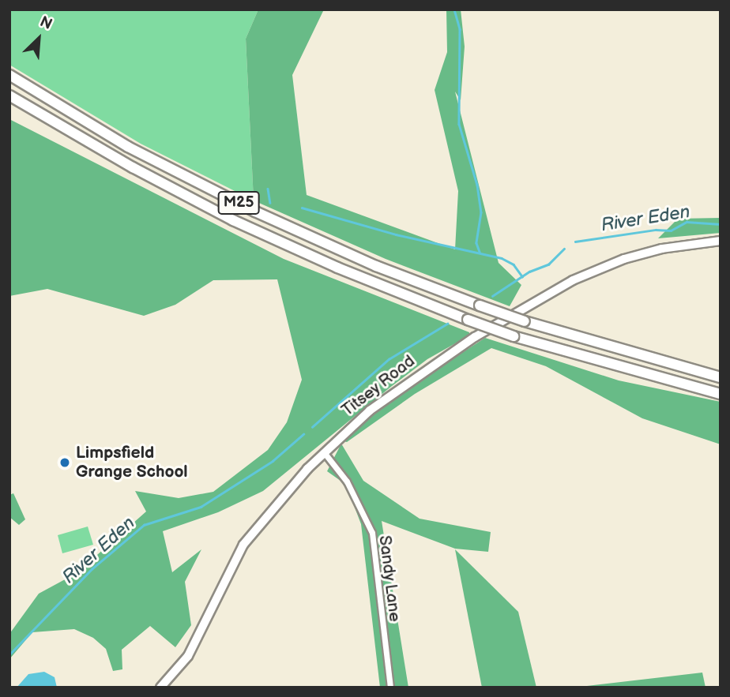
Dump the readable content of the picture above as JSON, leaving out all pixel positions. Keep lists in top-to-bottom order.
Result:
{
  "streets": {
    "highway": ["M25"],
    "main road": ["Titsey Road"],
    "street": ["Sandy Lane"]
  },
  "crossings": [
    ["Titsey Road", "Sandy Lane"]
  ],
  "water": ["River Eden"],
  "places": ["Limpsfield Grange School"],
  "north": "top right"
}
